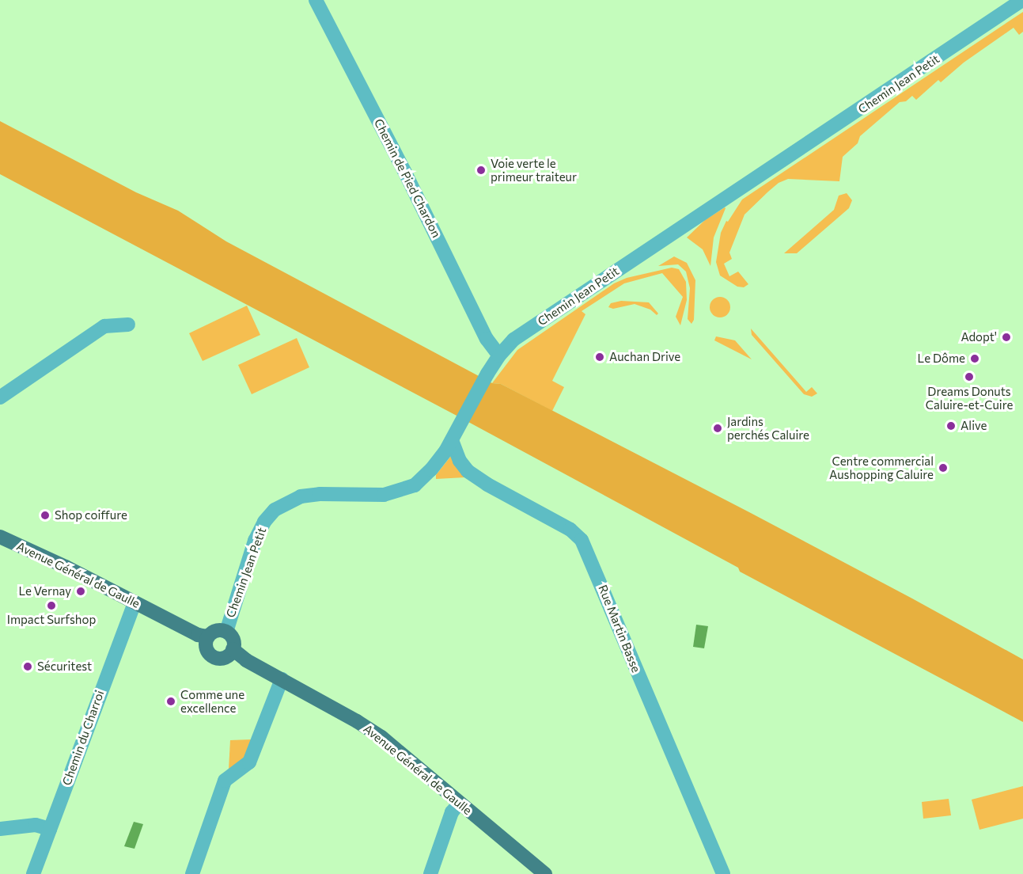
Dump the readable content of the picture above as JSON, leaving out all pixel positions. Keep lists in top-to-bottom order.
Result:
{
  "streets": {
    "main road": ["Avenue Général de Gaulle"],
    "street": [
      "Chemin Jean Petit",
      "Chemin de Pied Chardon",
      "Rue Martin Basse",
      "Chemin du Charroi"
    ]
  },
  "crossings": [
    ["Chemin Jean Petit", "Chemin de Pied Chardon"],
    ["Chemin Jean Petit", "Avenue Général de Gaulle"],
    ["Chemin Jean Petit", "Rue Martin Basse"],
    ["Avenue Général de Gaulle", "Chemin du Charroi"]
  ],
  "places": [
    "Voie verte le primeur traiteur",
    "Adopt'",
    "Auchan Drive",
    "Le Dôme",
    "Dreams Donuts Caluire-et-Cuire",
    "Alive",
    "Jardins perchés Caluire",
    "Centre commercial Aushopping Caluire",
    "Shop coiffure",
    "Le Vernay",
    "Impact Surfshop",
    "Sécuritest",
    "Comme une excellence"
  ]
}
